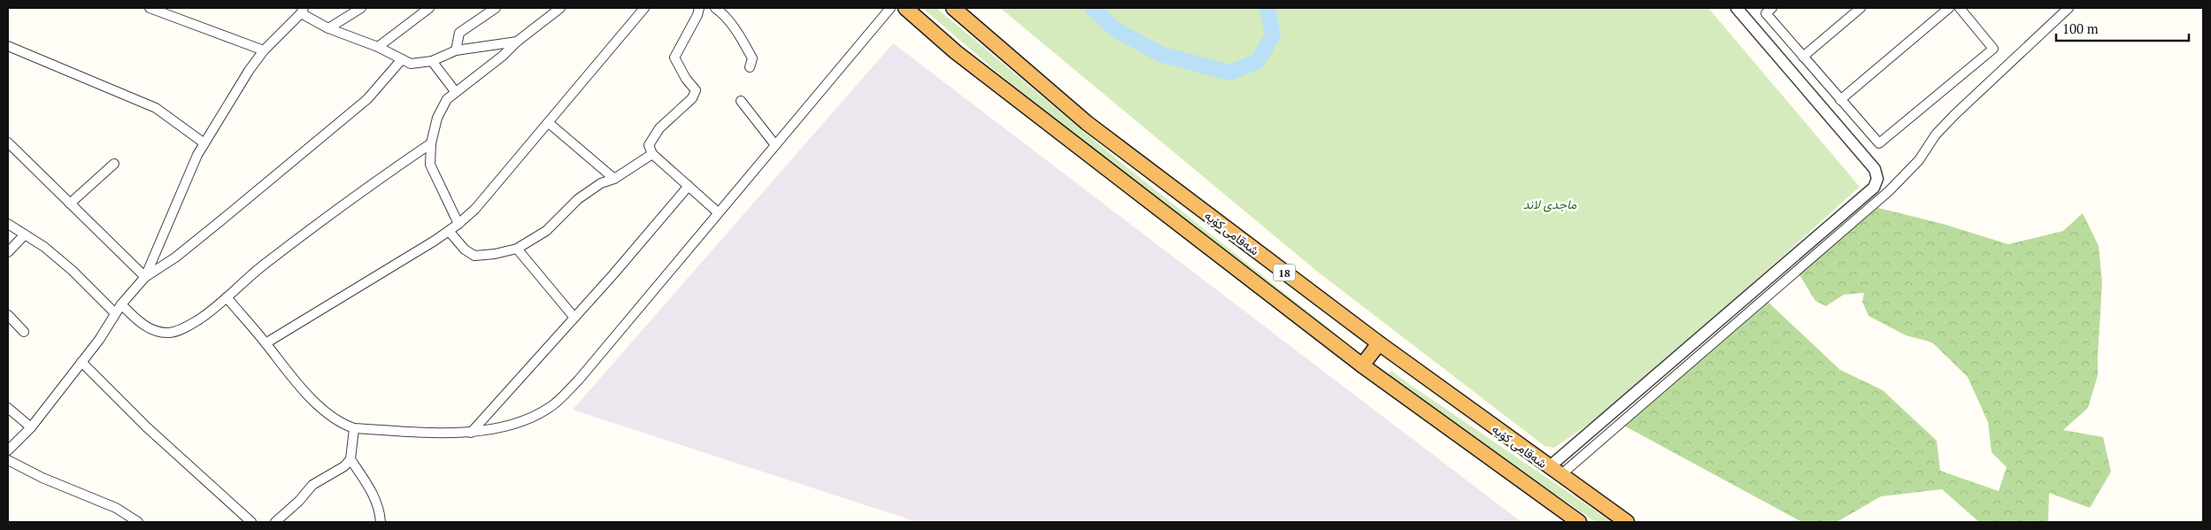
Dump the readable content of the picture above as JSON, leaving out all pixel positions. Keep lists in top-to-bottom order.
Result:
{
  "streets": {
    "highway": ["شەقامی کۆیە", "18"]
  },
  "parks": ["ماجدی لاند"],
  "scale_bar": "100 m"
}
